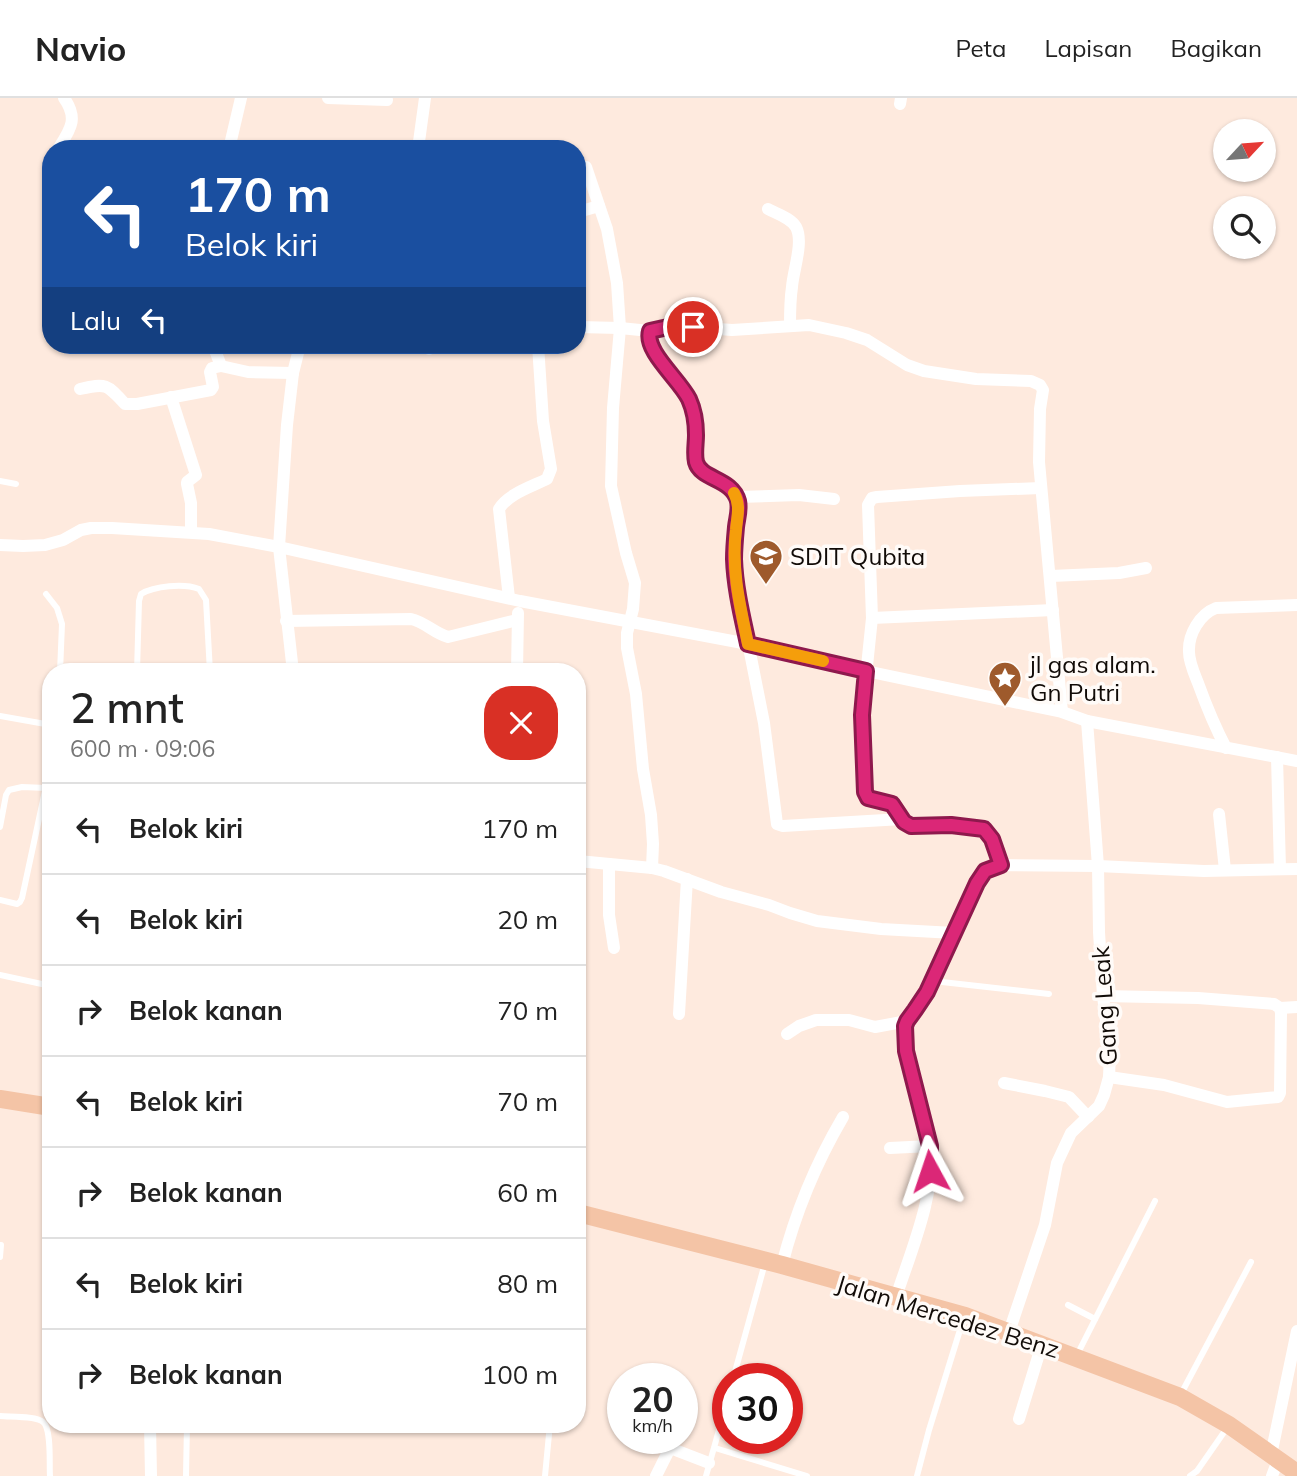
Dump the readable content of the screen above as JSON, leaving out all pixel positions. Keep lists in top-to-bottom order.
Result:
{
  "streets": {
    "main road": ["Jalan Mercedez Benz"],
    "street": ["Gang Leak"]
  },
  "crossings": [
    ["Gang Leak", "Jalan Mercedez Benz"]
  ],
  "places": {
    "school or university": ["SDIT Qubita"],
    "place": ["jl gas alam. Gn Putri"]
  },
  "north": "top right",
  "page": {
    "header": "Navio",
    "nav": ["Peta", "Lapisan", "Bagikan"],
    "turn": ["170 m", "Belok kiri"],
    "then": "Lalu",
    "heading": ["2 mnt", "600 m · 09:06"],
    "list": [
      {
        "name": "Belok kiri",
        "value": "170 m"
      },
      {
        "name": "Belok kiri",
        "value": "20 m"
      },
      {
        "name": "Belok kanan",
        "value": "70 m"
      },
      {
        "name": "Belok kiri",
        "value": "70 m"
      },
      {
        "name": "Belok kanan",
        "value": "60 m"
      },
      {
        "name": "Belok kiri",
        "value": "80 m"
      },
      {
        "name": "Belok kanan",
        "value": "100 m"
      }
    ],
    "speed": "20 km/h",
    "limit": "30"
  }
}
